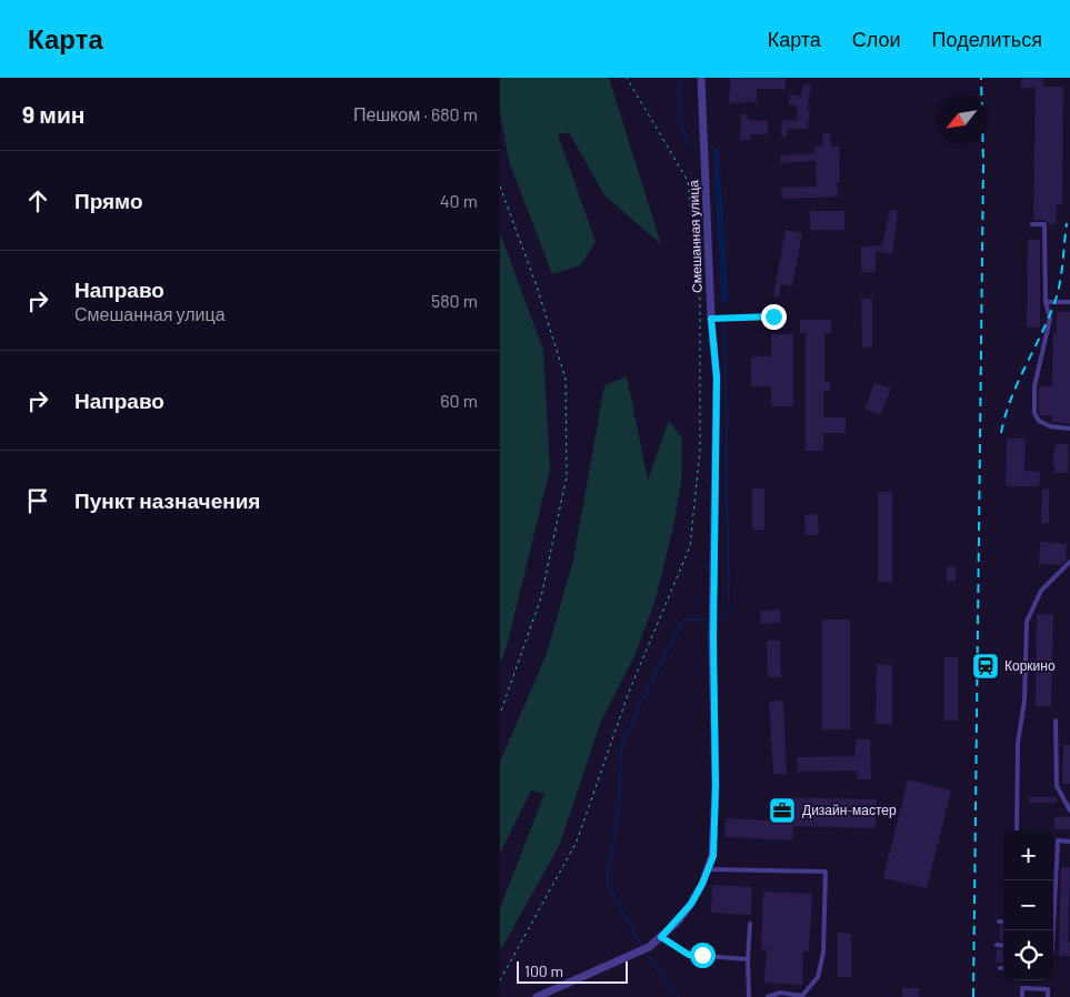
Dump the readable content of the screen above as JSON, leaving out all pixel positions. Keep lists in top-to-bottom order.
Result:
{
  "streets": {
    "street": ["Смешанная улица"]
  },
  "places": {
    "station": ["Коркино"],
    "office": ["Дизайн-мастер"]
  },
  "scale_bar": "100 m",
  "north": "bottom left",
  "page": {
    "header": "Карта",
    "nav": ["Карта", "Слои", "Поделиться"],
    "heading": ["9 мин", "Пешком · 680 m"],
    "list": [
      ["Прямо", "40 m"],
      ["Направо", "Смешанная улица", "580 m"],
      ["Направо", "60 m"],
      "Пункт назначения"
    ],
    "map_buttons": ["+", "−"],
    "scale": "100 m"
  }
}
